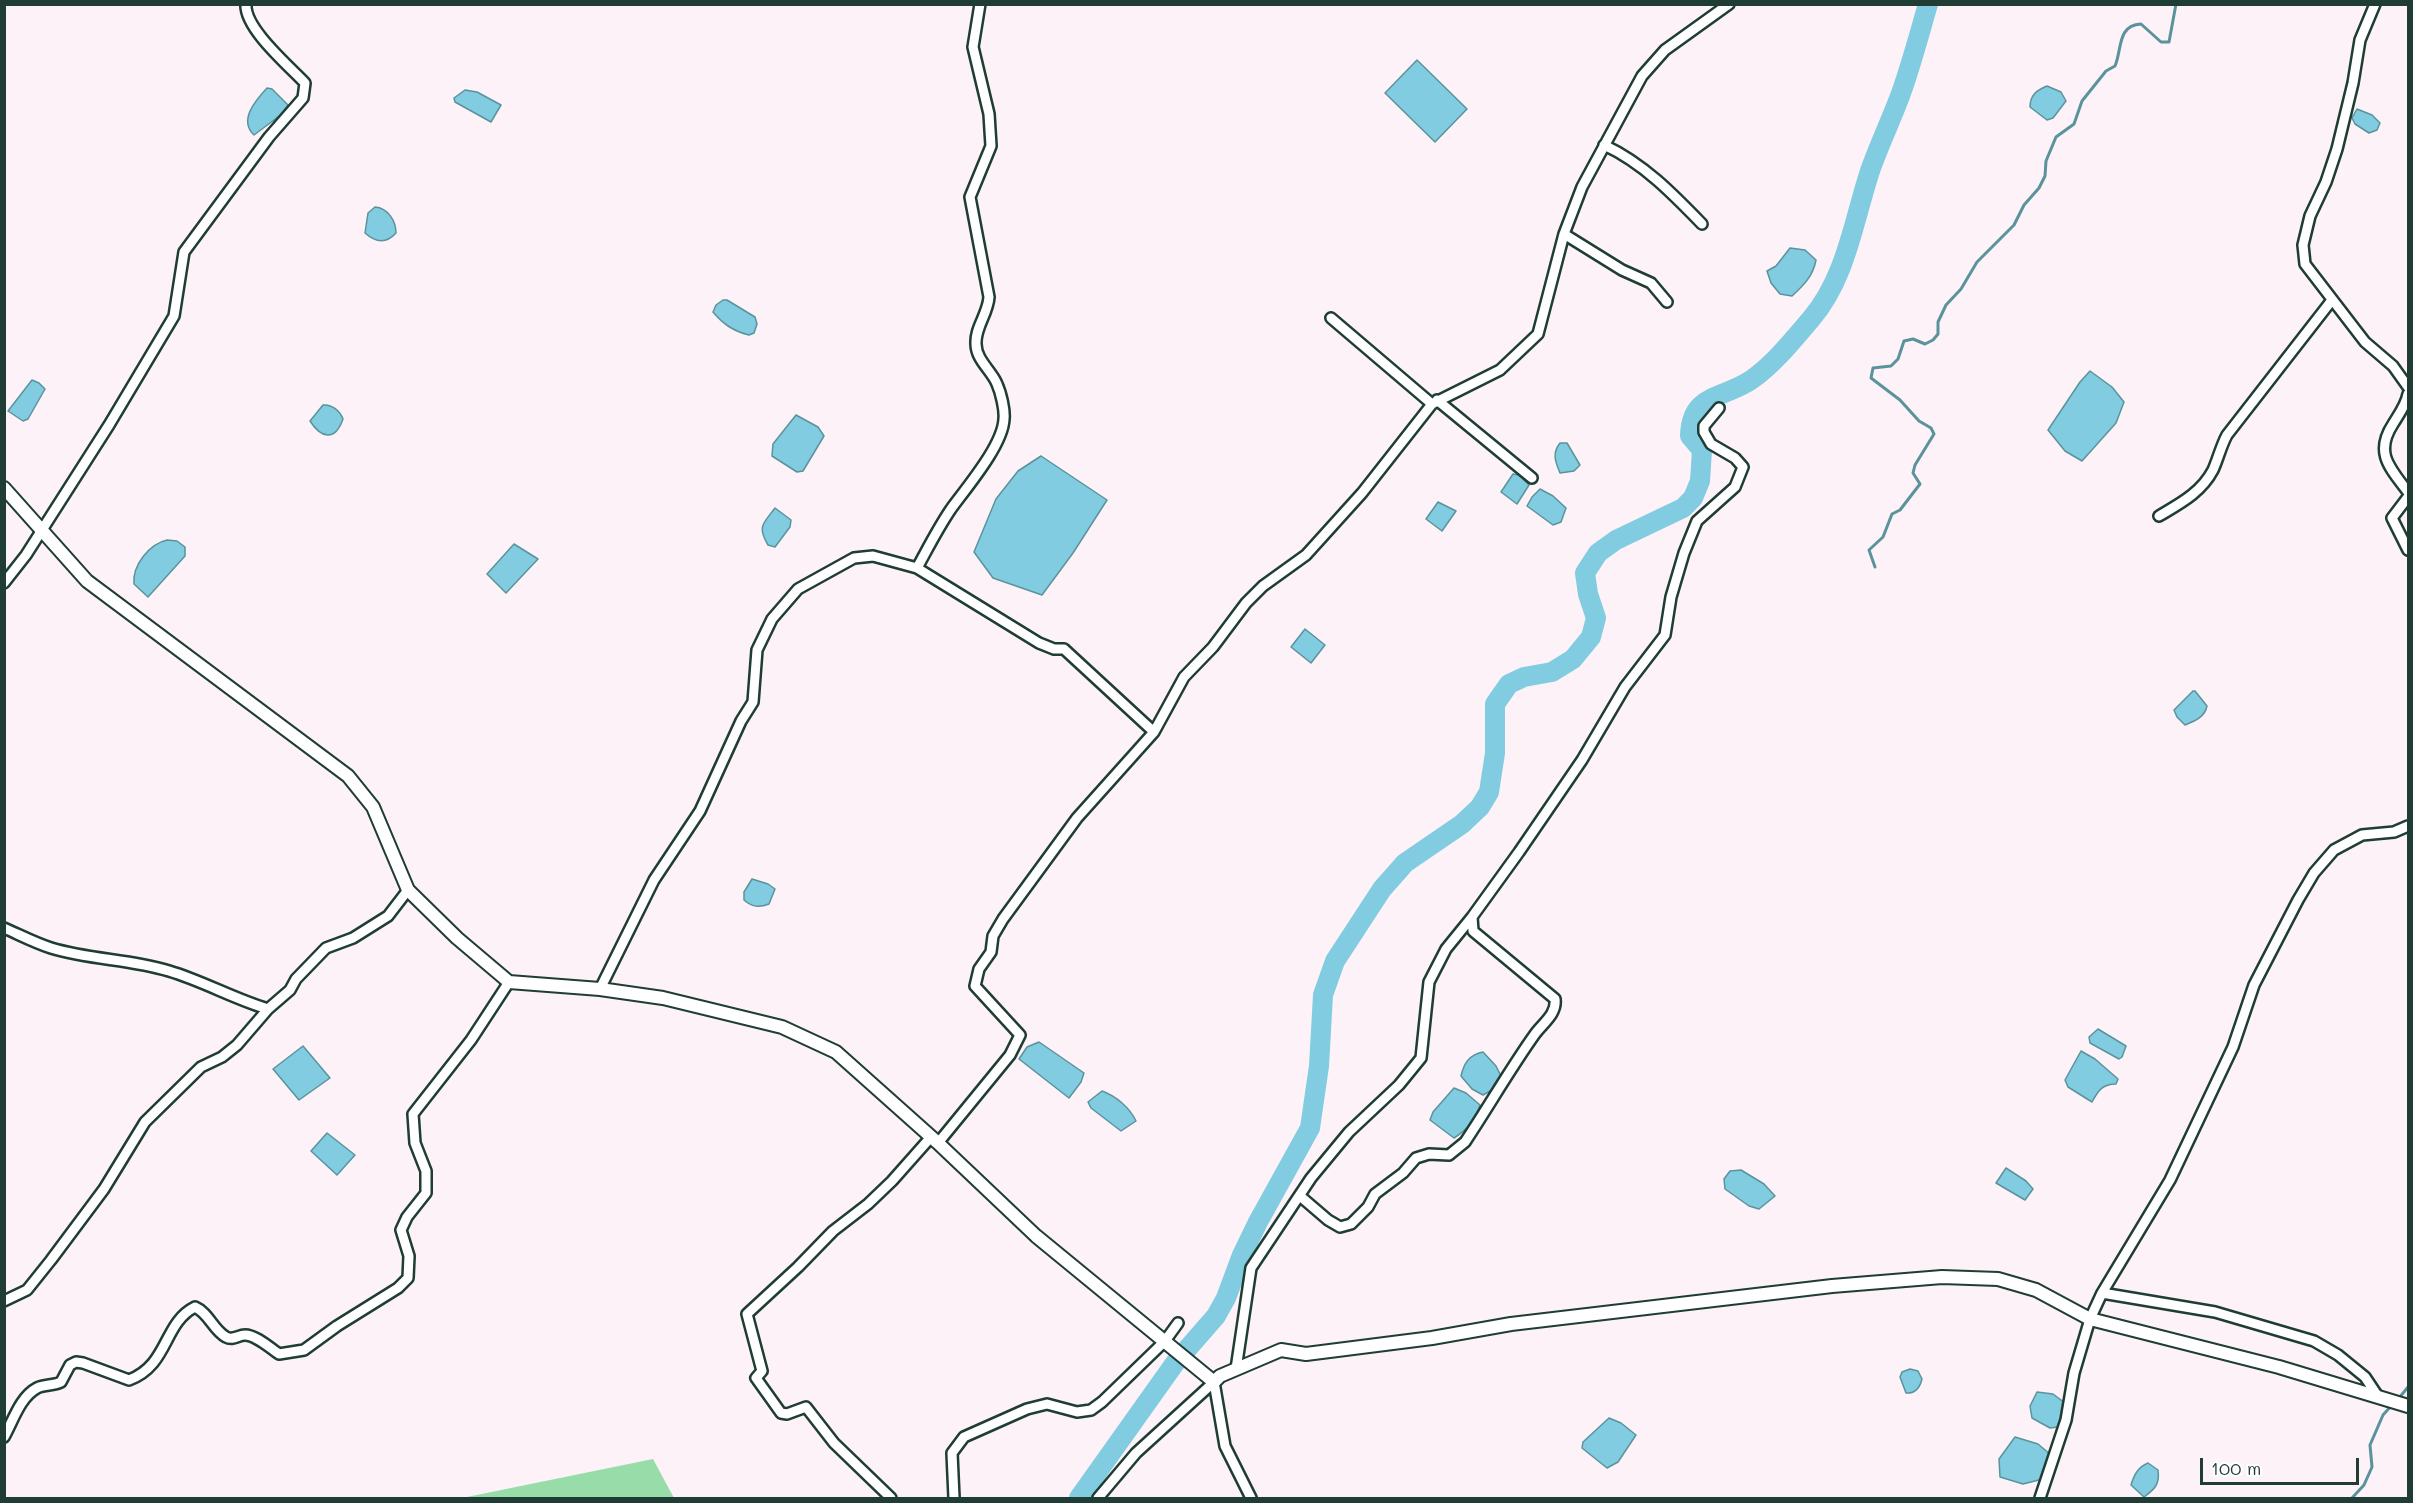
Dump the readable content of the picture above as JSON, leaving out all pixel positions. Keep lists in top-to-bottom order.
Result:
{
  "scale_bar": "100 m"
}
